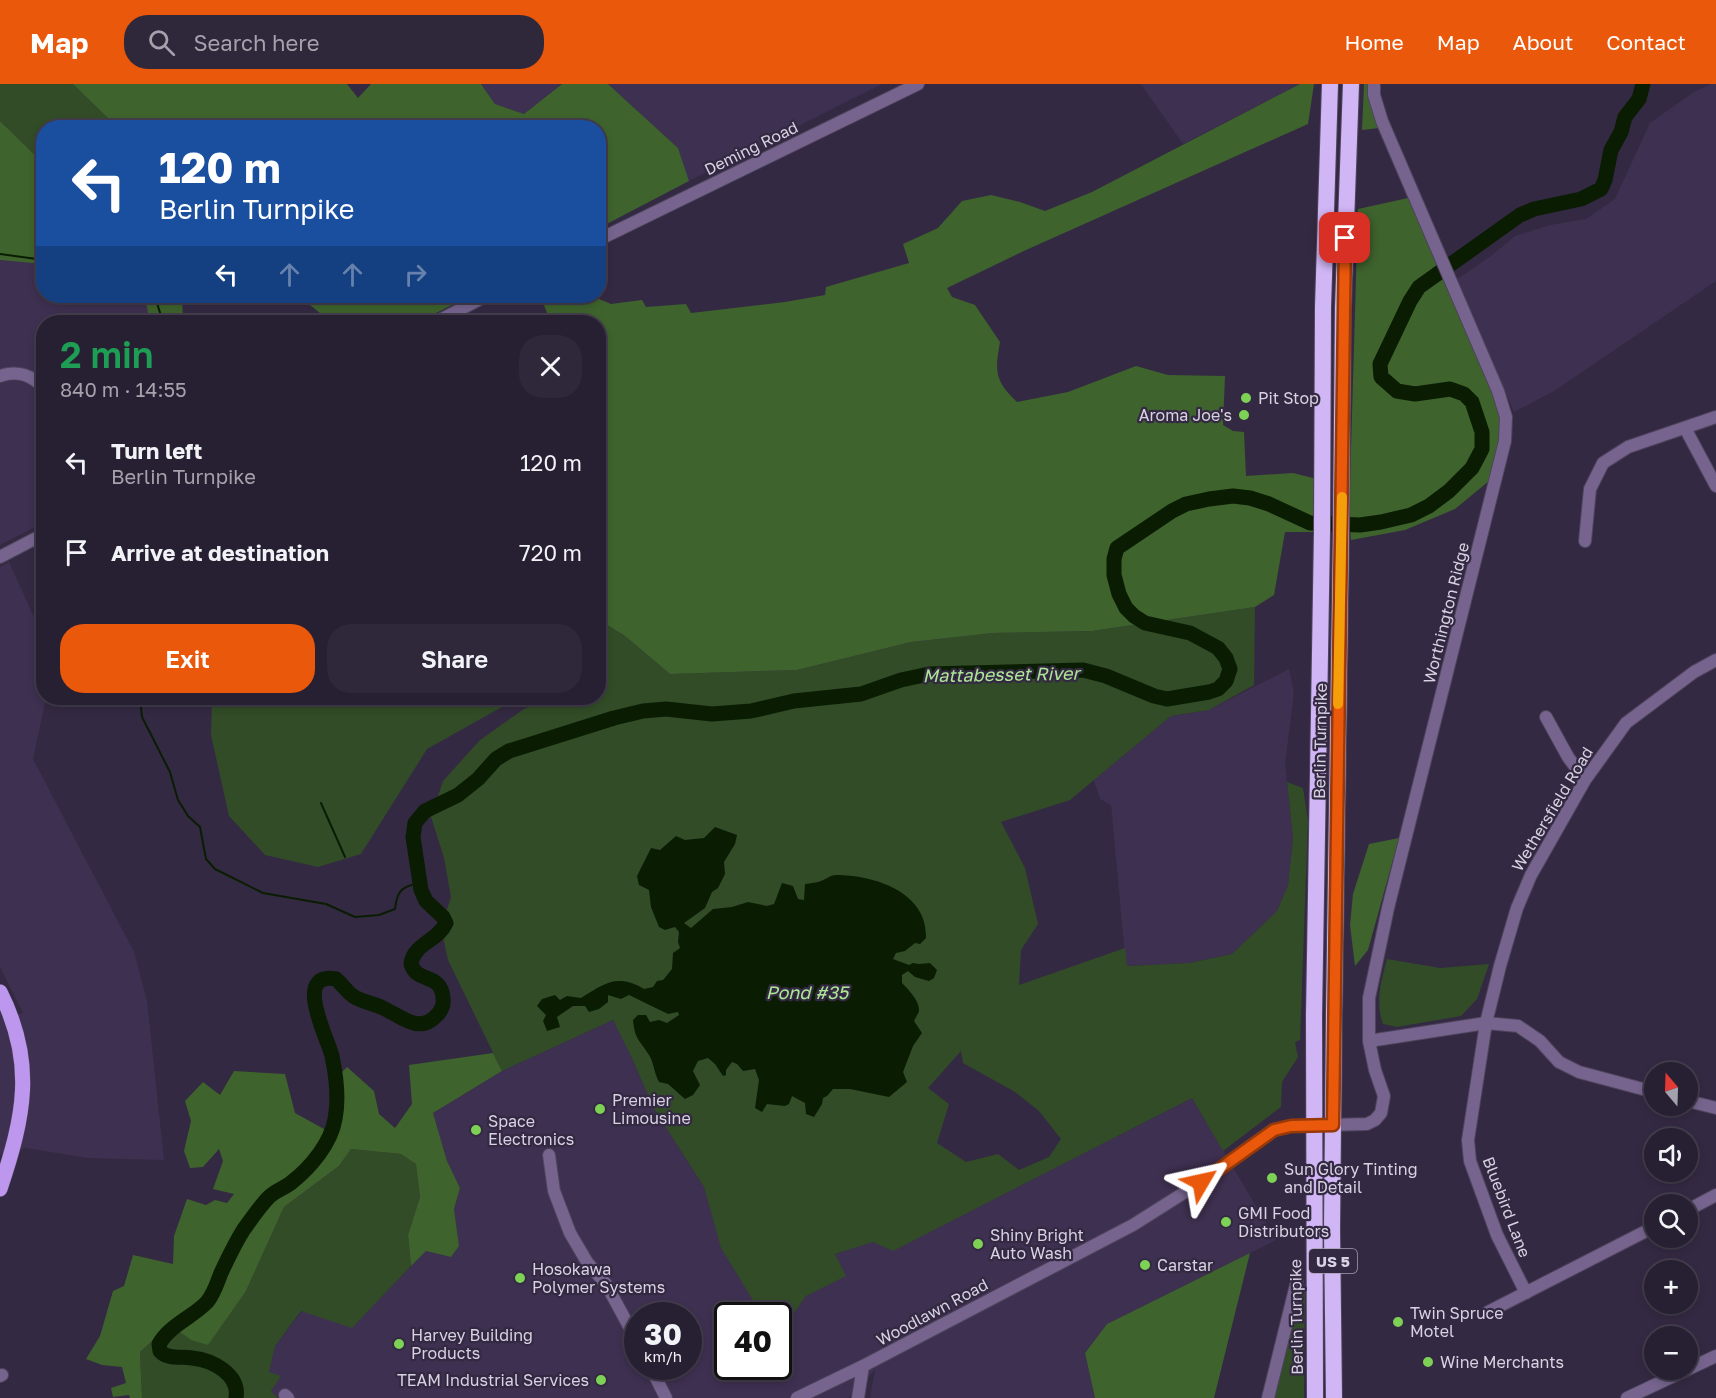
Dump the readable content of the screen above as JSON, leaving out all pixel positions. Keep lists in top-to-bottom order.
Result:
{
  "streets": {
    "highway": ["Berlin Turnpike", "US 5"],
    "street": [
      "Deming Road",
      "Worthington Ridge",
      "Wethersfield Road",
      "Bluebird Lane",
      "Woodlawn Road"
    ]
  },
  "crossings": [
    ["Worthington Ridge", "Berlin Turnpike"],
    ["Worthington Ridge", "Woodlawn Road"],
    ["Berlin Turnpike", "Woodlawn Road"],
    ["Wethersfield Road", "Bluebird Lane"]
  ],
  "water": ["Mattabesset River", "Pond #35"],
  "places": [
    "Pit Stop",
    "Aroma Joe's",
    "Premier Limousine",
    "Space Electronics",
    "Sun Glory Tinting and Detail",
    "GMI Food Distributors",
    "Shiny Bright Auto Wash",
    "Carstar",
    "Hosokawa Polymer Systems",
    "Twin Spruce Motel",
    "Harvey Building Products",
    "Wine Merchants",
    "TEAM Industrial Services"
  ],
  "north": "top",
  "page": {
    "header": "Map",
    "search": "Search here",
    "nav": [
      "Home",
      "Map",
      "About",
      "Contact"
    ],
    "turn": ["120 m", "Berlin Turnpike"],
    "heading": ["2 min", "840 m · 14:55"],
    "list": [
      {
        "name": "Turn left",
        "note": "Berlin Turnpike",
        "value": "120 m"
      },
      {
        "name": "Arrive at destination",
        "value": "720 m"
      }
    ],
    "buttons": ["Exit", "Share"],
    "map_buttons": ["+", "−"],
    "speed": "30 km/h",
    "limit": "40"
  }
}
